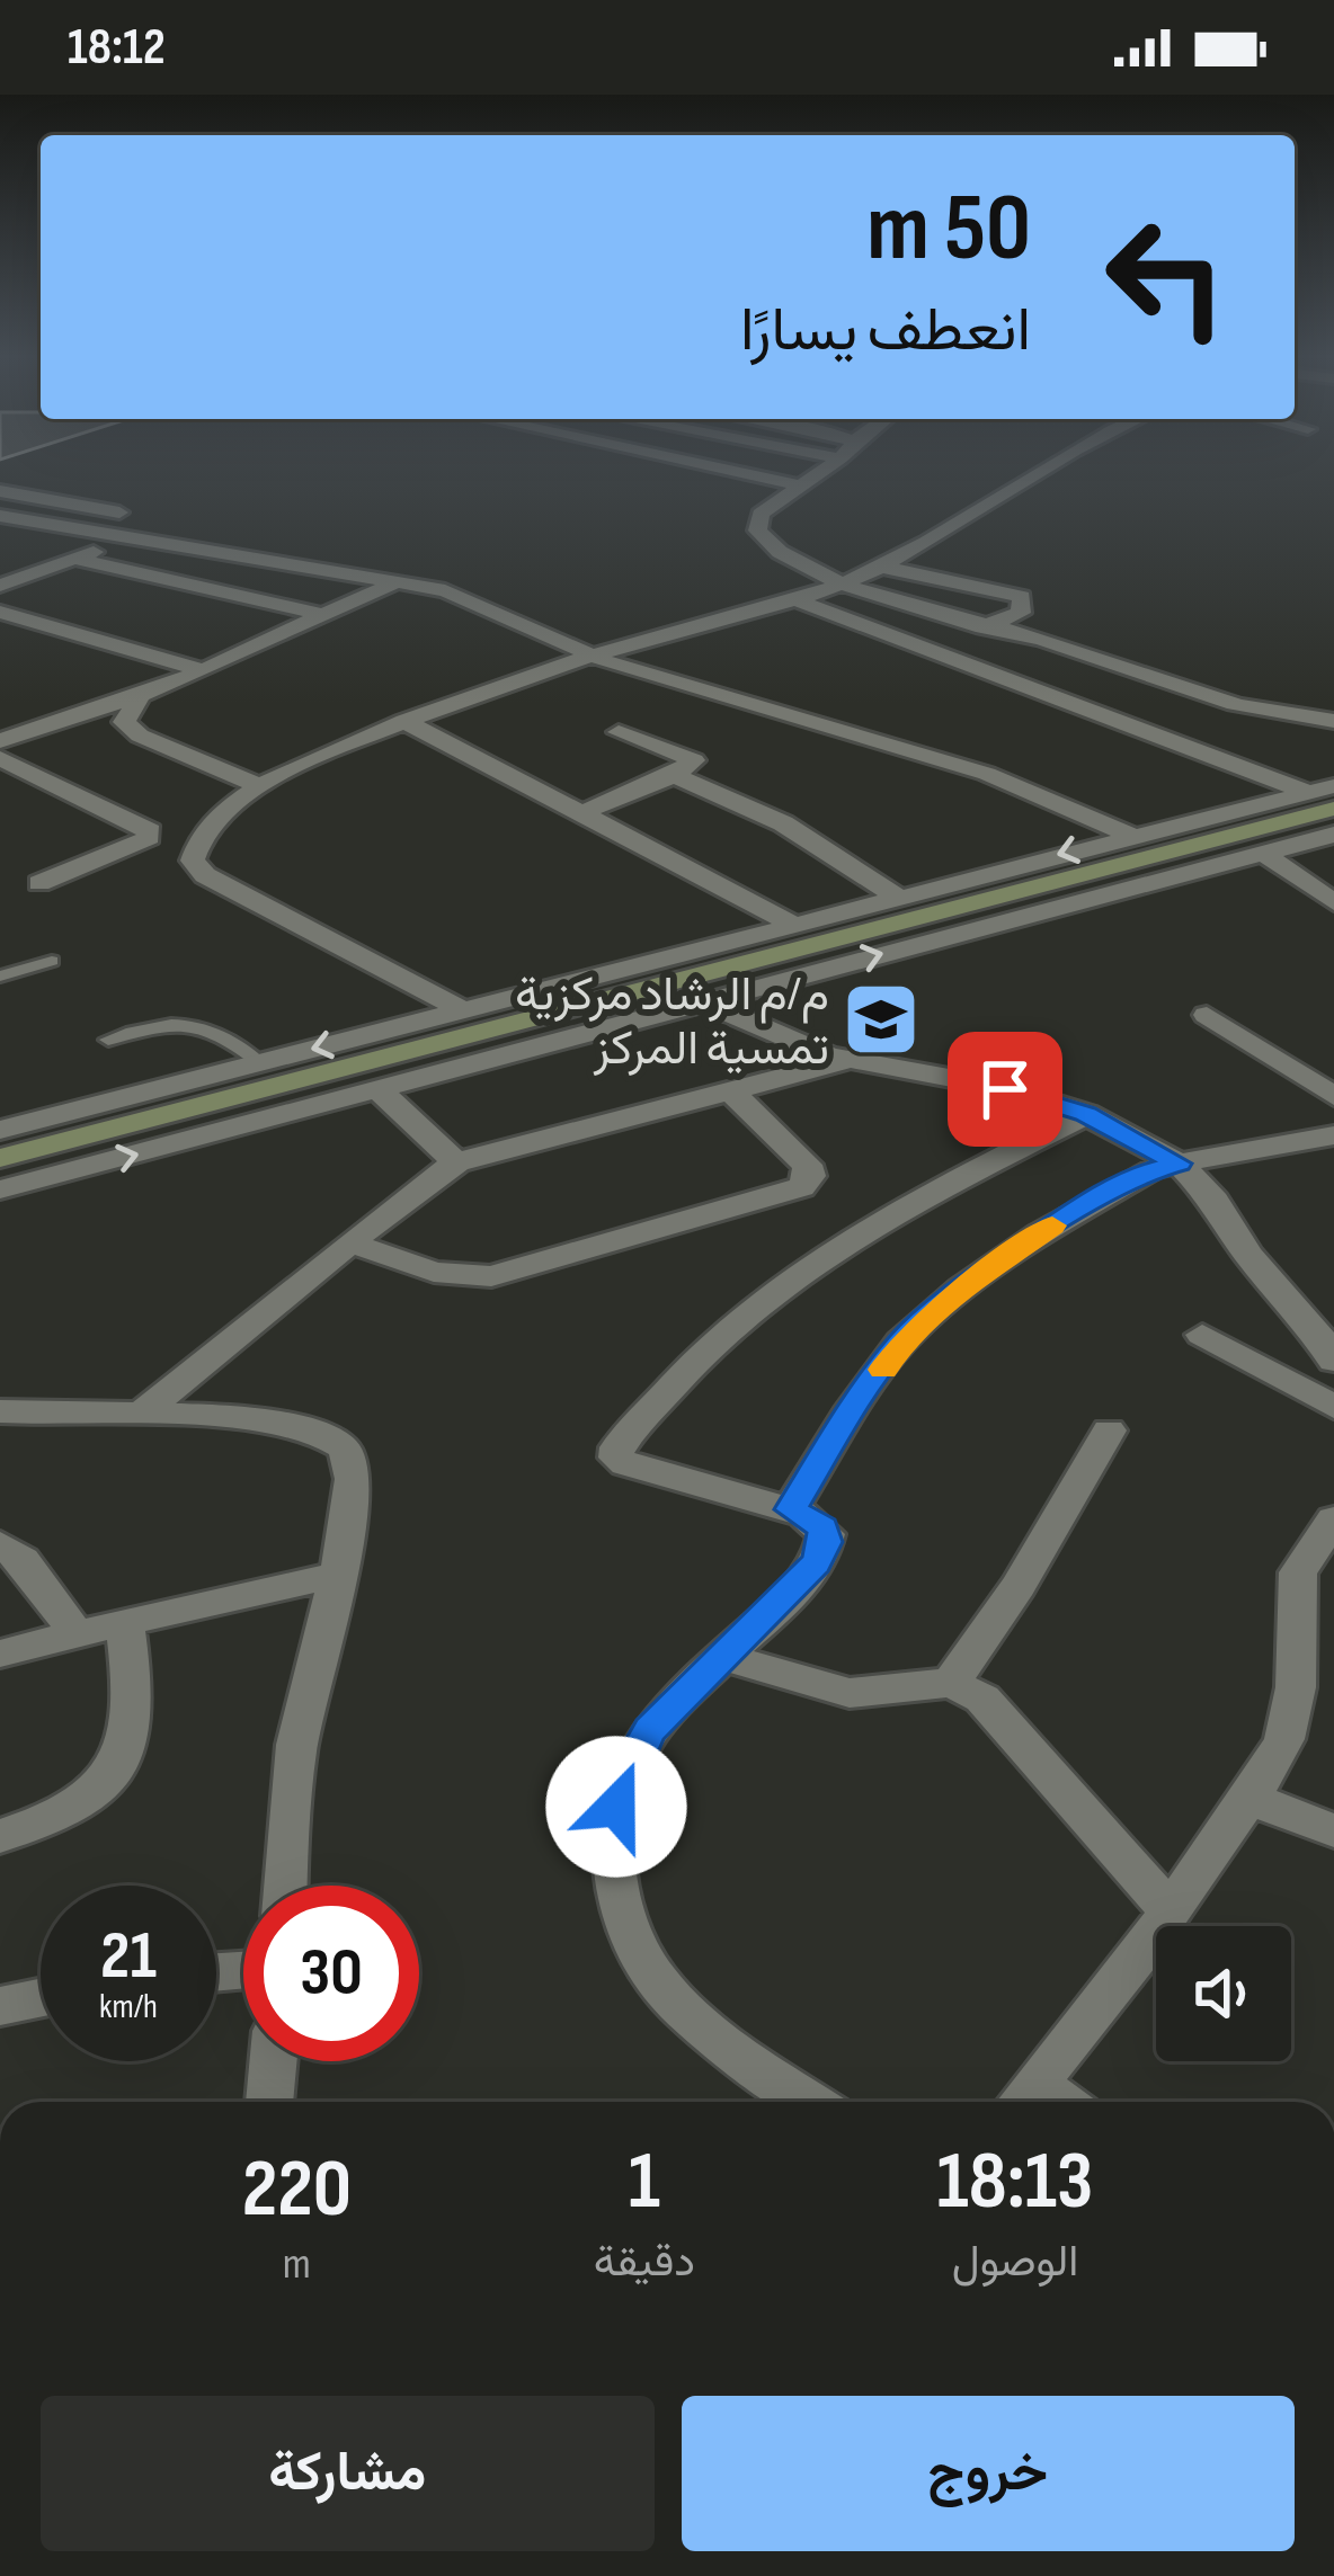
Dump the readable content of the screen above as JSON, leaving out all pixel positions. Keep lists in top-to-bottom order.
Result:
{
  "places": {
    "school or university": ["م/م الرشاد مركزية تمسية المركز"]
  },
  "page": {
    "status": "18:12",
    "turn": ["50 m", "انعطف يسارًا"],
    "speed": "21 km/h",
    "limit": "30",
    "eta": [
      "18:13",
      "الوصول",
      "1",
      "دقيقة",
      "220",
      "m"
    ],
    "buttons": ["خروج", "مشاركة"]
  }
}
